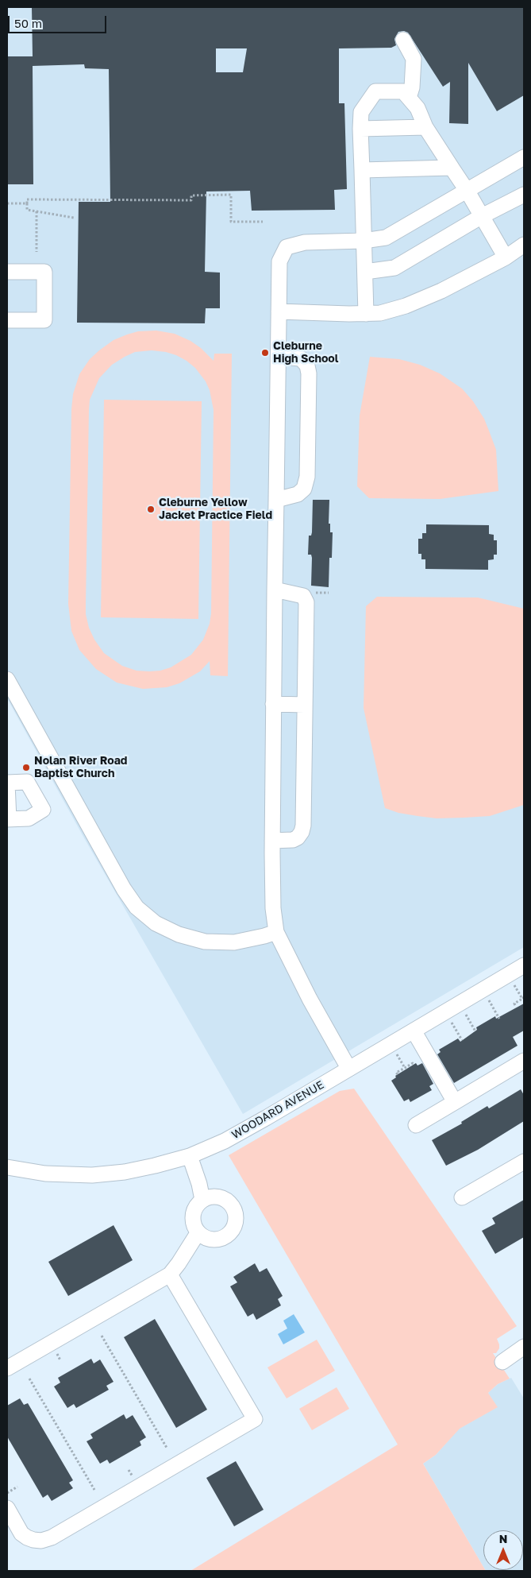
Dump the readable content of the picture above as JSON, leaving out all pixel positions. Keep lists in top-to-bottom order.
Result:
{
  "streets": {
    "street": ["WOODARD AVENUE"]
  },
  "places": ["Cleburne High School", "Cleburne Yellow Jacket Practice Field", "Nolan River Road Baptist Church"],
  "scale_bar": "50 m",
  "north": "top"
}
